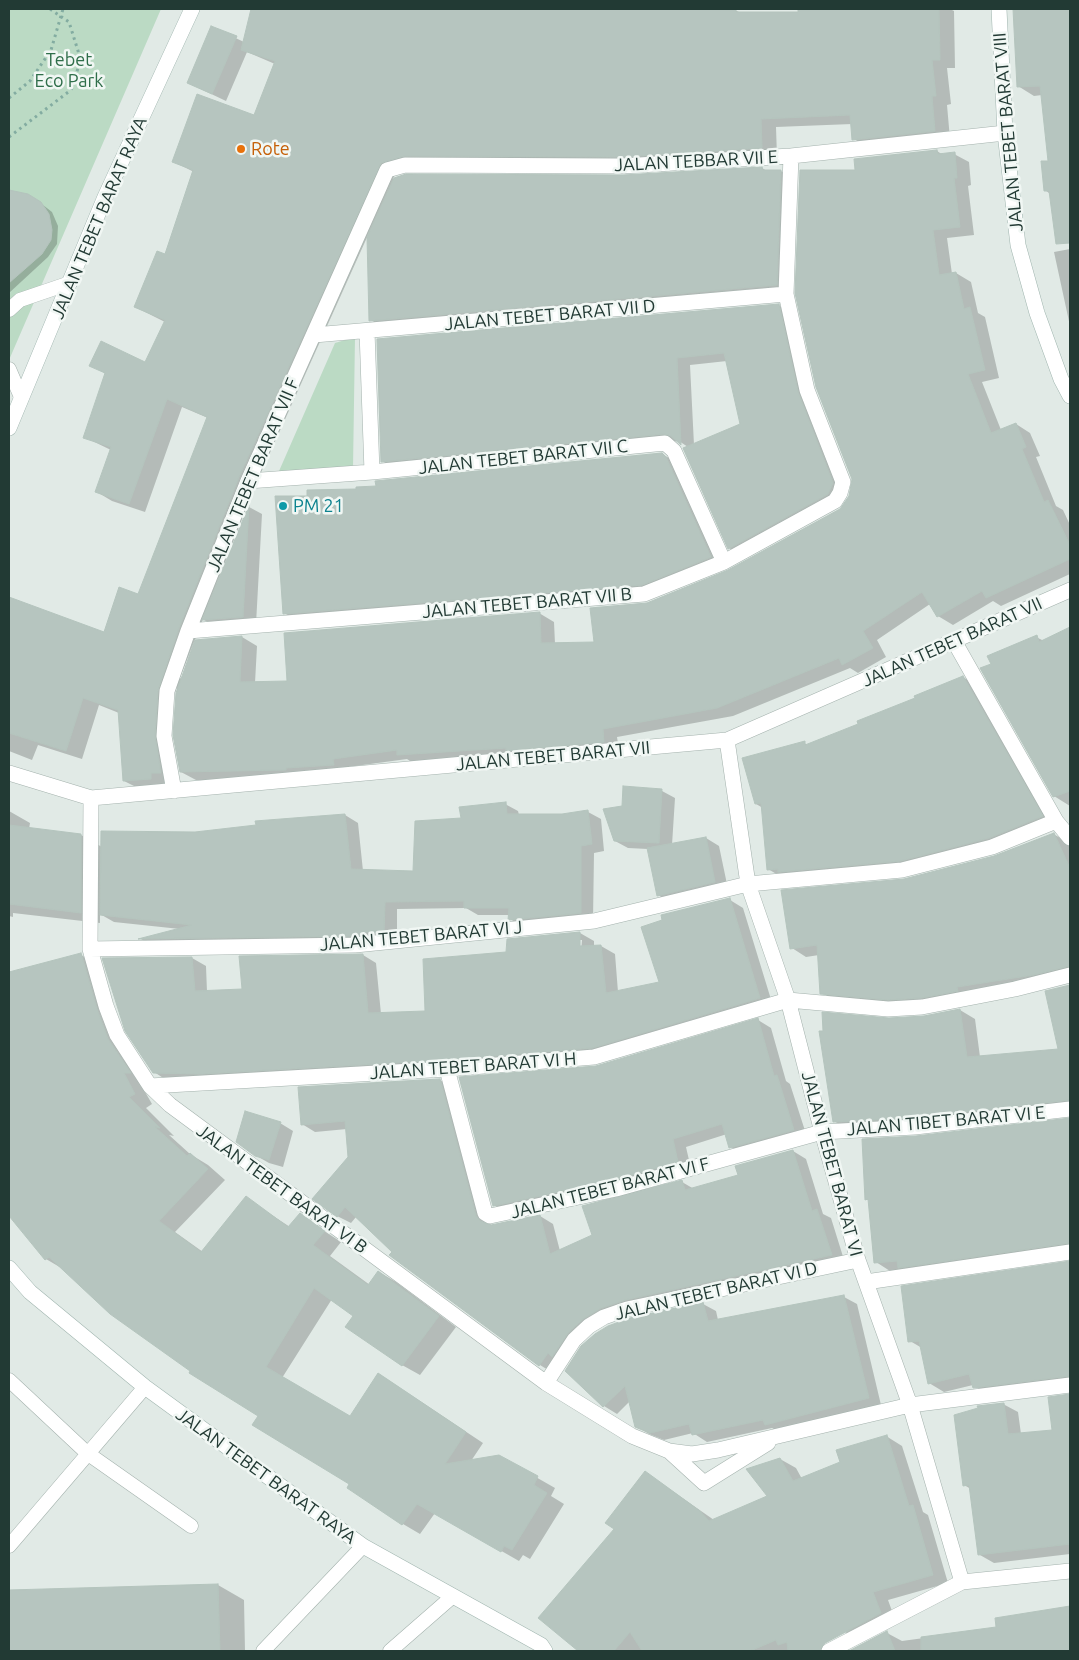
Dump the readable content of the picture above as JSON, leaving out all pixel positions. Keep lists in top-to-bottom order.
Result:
{
  "streets": {
    "street": [
      "JALAN TEBET BARAT VIII",
      "JALAN TEBBAR VII E",
      "JALAN TEBET BARAT RAYA",
      "JALAN TEBET BARAT VII D",
      "JALAN TEBET BARAT VII C",
      "JALAN TEBET BARAT VII F",
      "JALAN TEBET BARAT VII B",
      "JALAN TEBET BARAT VII",
      "JALAN TEBET BARAT VI J",
      "JALAN TEBET BARAT VI H",
      "JALAN TIBET BARAT VI E",
      "JALAN TEBET BARAT VI",
      "JALAN TEBET BARAT VI F",
      "JALAN TEBET BARAT VI B",
      "JALAN TEBET BARAT VI D"
    ]
  },
  "crossings": [
    ["JALAN TEBET BARAT VIII", "JALAN TEBBAR VII E"],
    ["JALAN TEBBAR VII E", "JALAN TEBET BARAT VII F"],
    ["JALAN TEBET BARAT VII D", "JALAN TEBET BARAT VII F"],
    ["JALAN TEBET BARAT VII D", "JALAN TEBET BARAT VII B"],
    ["JALAN TEBET BARAT VII C", "JALAN TEBET BARAT VII F"],
    ["JALAN TEBET BARAT VII C", "JALAN TEBET BARAT VII B"],
    ["JALAN TEBET BARAT VII F", "JALAN TEBET BARAT VII B"],
    ["JALAN TEBET BARAT VII F", "JALAN TEBET BARAT VII"],
    ["JALAN TEBET BARAT VII", "JALAN TEBET BARAT VI"],
    ["JALAN TEBET BARAT VII", "JALAN TEBET BARAT VI B"],
    ["JALAN TEBET BARAT VI J", "JALAN TEBET BARAT VI"],
    ["JALAN TEBET BARAT VI J", "JALAN TEBET BARAT VI B"],
    ["JALAN TEBET BARAT VI H", "JALAN TEBET BARAT VI"],
    ["JALAN TEBET BARAT VI H", "JALAN TEBET BARAT VI F"],
    ["JALAN TEBET BARAT VI H", "JALAN TEBET BARAT VI B"],
    ["JALAN TIBET BARAT VI E", "JALAN TEBET BARAT VI"],
    ["JALAN TIBET BARAT VI E", "JALAN TEBET BARAT VI F"],
    ["JALAN TEBET BARAT VI", "JALAN TEBET BARAT VI F"],
    ["JALAN TEBET BARAT VI", "JALAN TEBET BARAT VI B"],
    ["JALAN TEBET BARAT VI", "JALAN TEBET BARAT VI D"],
    ["JALAN TEBET BARAT VI B", "JALAN TEBET BARAT VI D"]
  ],
  "parks": ["Tebet Eco Park"],
  "places": ["Rote", "PM 21"]
}
